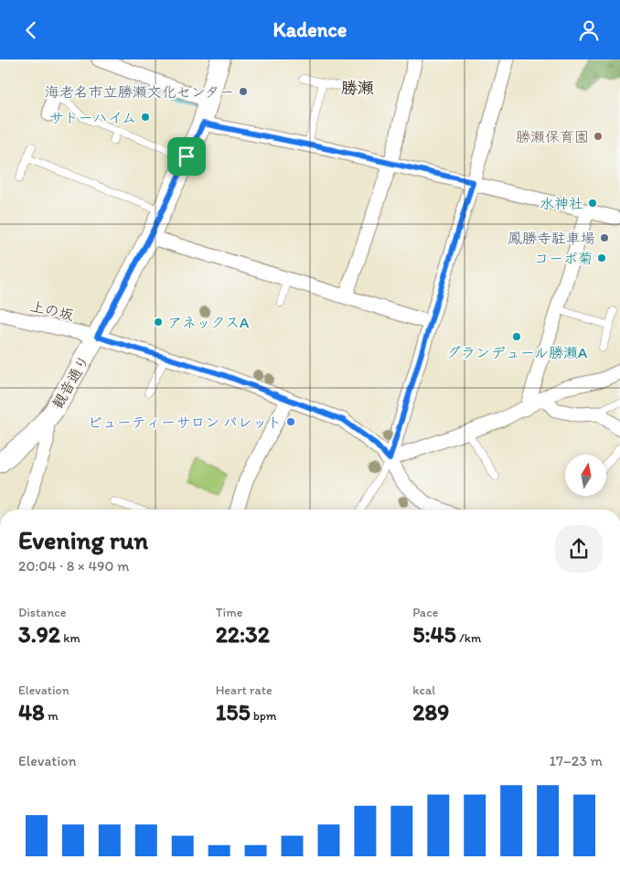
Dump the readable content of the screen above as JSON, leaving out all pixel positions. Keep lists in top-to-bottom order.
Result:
{
  "streets": {
    "main road": ["観音通り"],
    "street": ["上の坂"]
  },
  "crossings": [
    ["上の坂", "観音通り"]
  ],
  "districts": ["勝瀬"],
  "places": [
    "海老名市立勝瀬文化センター",
    "サトーハイム",
    "勝瀬保育園",
    "水神社",
    "鳳勝寺駐車場",
    "コーポ菊",
    "アネックスA",
    "グランデュール勝瀬A",
    "ビューティーサロン パレット"
  ],
  "north": "top",
  "page": {
    "header": "Kadence",
    "heading": ["Evening run", "20:04 · 8 × 490 m"],
    "stats": [
      ["Distance", "3.92 km"],
      ["Time", "22:32"],
      ["Pace", "5:45 /km"],
      ["Elevation", "48 m"],
      ["Heart rate", "155 bpm"],
      ["kcal", "289"]
    ],
    "chart": ["Elevation", "17–23 m"]
  }
}
